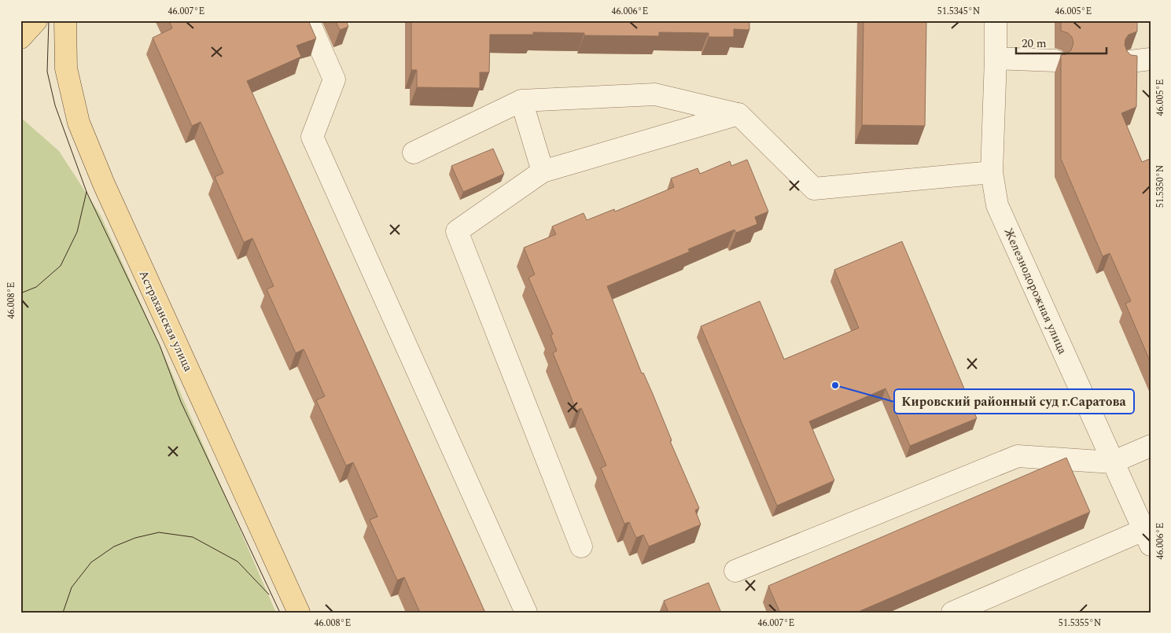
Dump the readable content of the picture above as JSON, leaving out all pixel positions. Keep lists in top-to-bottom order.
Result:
{
  "streets": {
    "main road": ["Астраханская улица"],
    "street": ["Железнодорожная улица"]
  },
  "places": ["Кировский районный суд г.Саратова"],
  "scale_bar": "20 m",
  "coordinates": [
    "46.007°E",
    "46.006°E",
    "51.5345°N",
    "46.005°E",
    "51.5350°N",
    "46.008°E",
    "51.5355°N"
  ]
}
